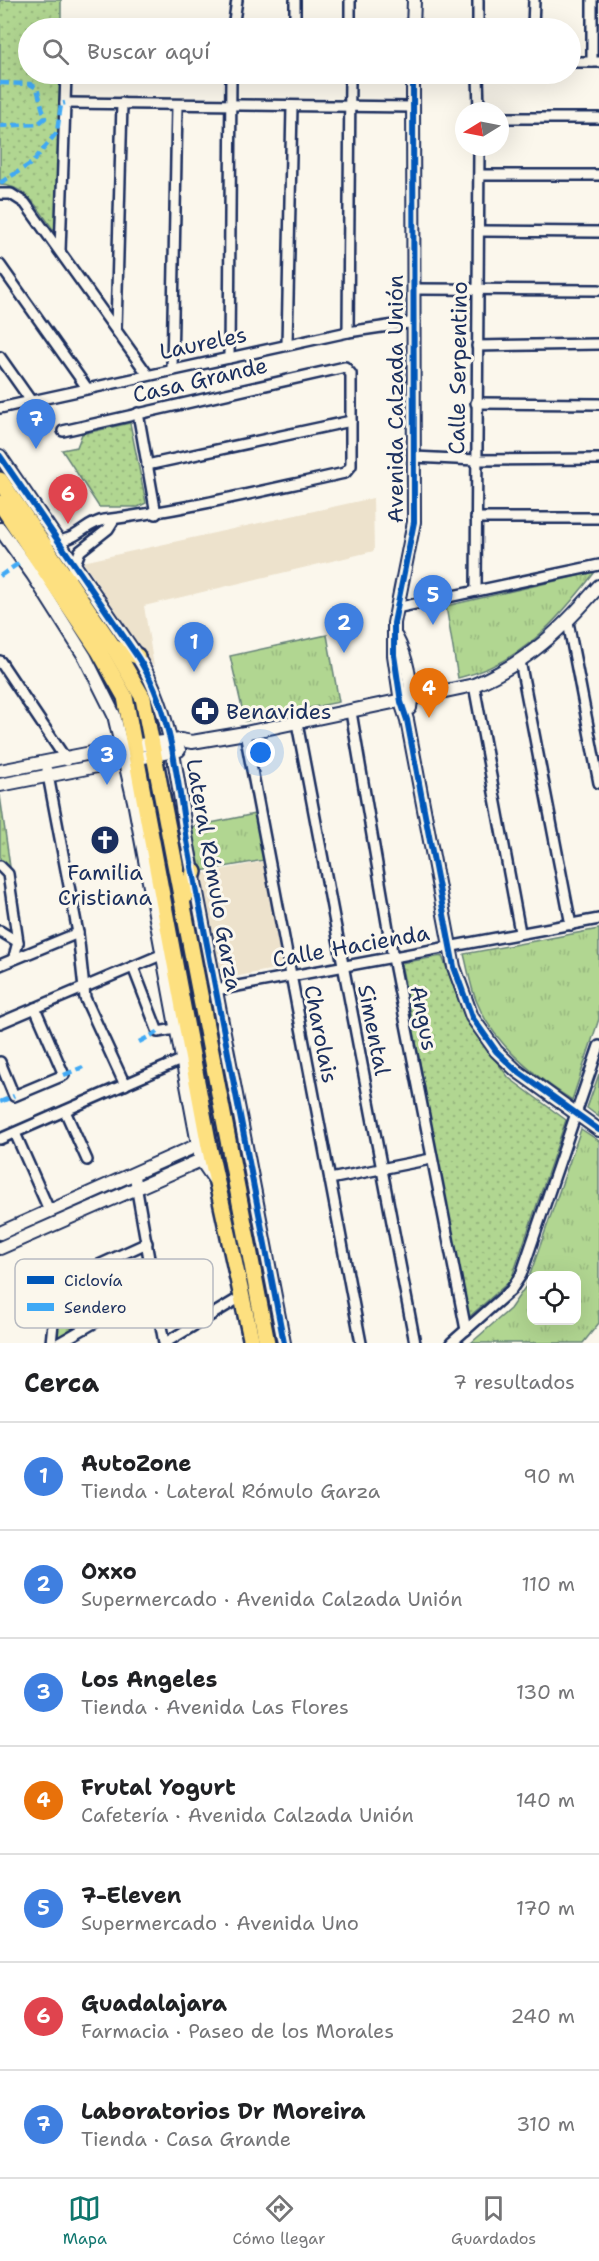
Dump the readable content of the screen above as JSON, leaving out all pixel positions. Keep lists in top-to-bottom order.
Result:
{
  "streets": {
    "street": [
      "Laureles",
      "Calle Serpentino",
      "Casa Grande",
      "Avenida Calzada Unión",
      "Lateral Rómulo Garza",
      "Calle Hacienda",
      "Angus",
      "Simental",
      "Charolais"
    ]
  },
  "crossings": [
    ["Laureles", "Avenida Calzada Unión"],
    ["Avenida Calzada Unión", "Calle Hacienda"],
    ["Lateral Rómulo Garza", "Calle Hacienda"],
    ["Calle Hacienda", "Angus"],
    ["Calle Hacienda", "Simental"],
    ["Calle Hacienda", "Charolais"]
  ],
  "places": {
    "pharmacy": ["Benavides"],
    "church": ["Familia Cristiana"]
  },
  "legend": ["Ciclovía", "Sendero"],
  "north": "left",
  "page": {
    "search": "Buscar aquí",
    "pins": [
      "7",
      "6",
      "5",
      "2",
      "1",
      "4",
      "3"
    ],
    "heading": ["Cerca", "7 resultados"],
    "list": [
      {
        "mark": "1",
        "name": "AutoZone",
        "note": "Tienda · Lateral Rómulo Garza",
        "value": "90 m"
      },
      {
        "mark": "2",
        "name": "Oxxo",
        "note": "Supermercado · Avenida Calzada Unión",
        "value": "110 m"
      },
      {
        "mark": "3",
        "name": "Los Angeles",
        "note": "Tienda · Avenida Las Flores",
        "value": "130 m"
      },
      {
        "mark": "4",
        "name": "Frutal Yogurt",
        "note": "Cafetería · Avenida Calzada Unión",
        "value": "140 m"
      },
      {
        "mark": "5",
        "name": "7-Eleven",
        "note": "Supermercado · Avenida Uno",
        "value": "170 m"
      },
      {
        "mark": "6",
        "name": "Guadalajara",
        "note": "Farmacia · Paseo de los Morales",
        "value": "240 m"
      },
      {
        "mark": "7",
        "name": "Laboratorios Dr Moreira",
        "note": "Tienda · Casa Grande",
        "value": "310 m"
      }
    ],
    "nav": ["Mapa", "Cómo llegar", "Guardados"]
  }
}
